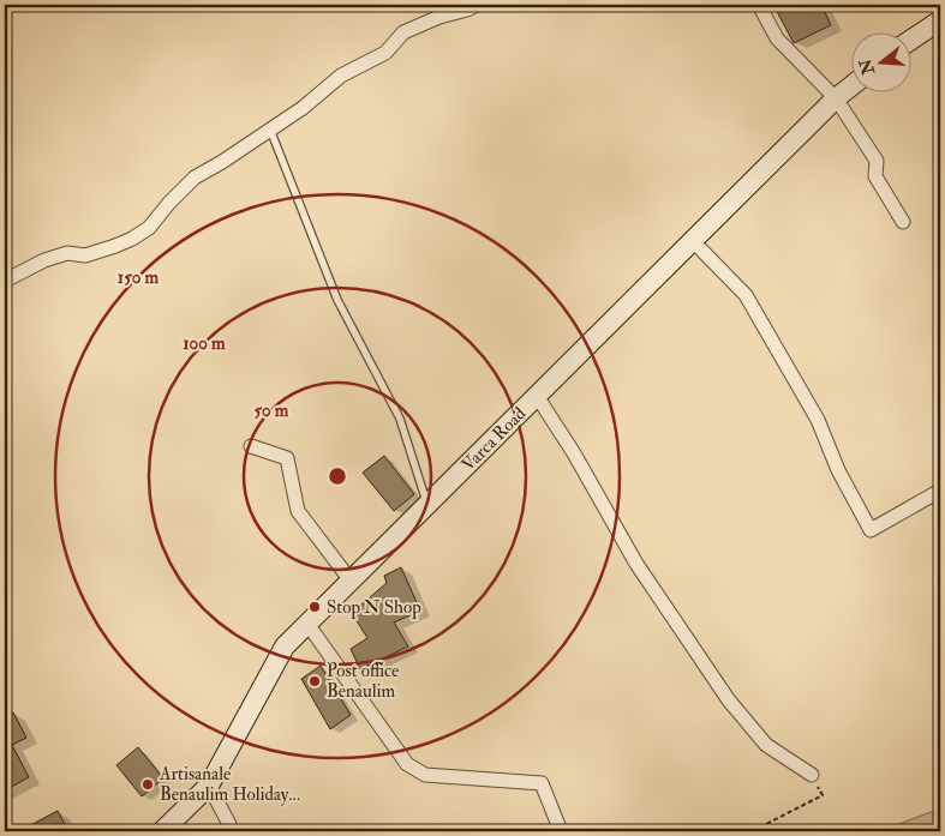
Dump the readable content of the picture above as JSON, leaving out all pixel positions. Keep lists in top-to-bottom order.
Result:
{
  "streets": {
    "main road": ["Varca Road"]
  },
  "places": ["Stop N Shop", "Post office Benaulim", "Artisanale Benaulim Holiday…"],
  "north": "left",
  "rings": ["150 m", "100 m", "50 m"]
}
